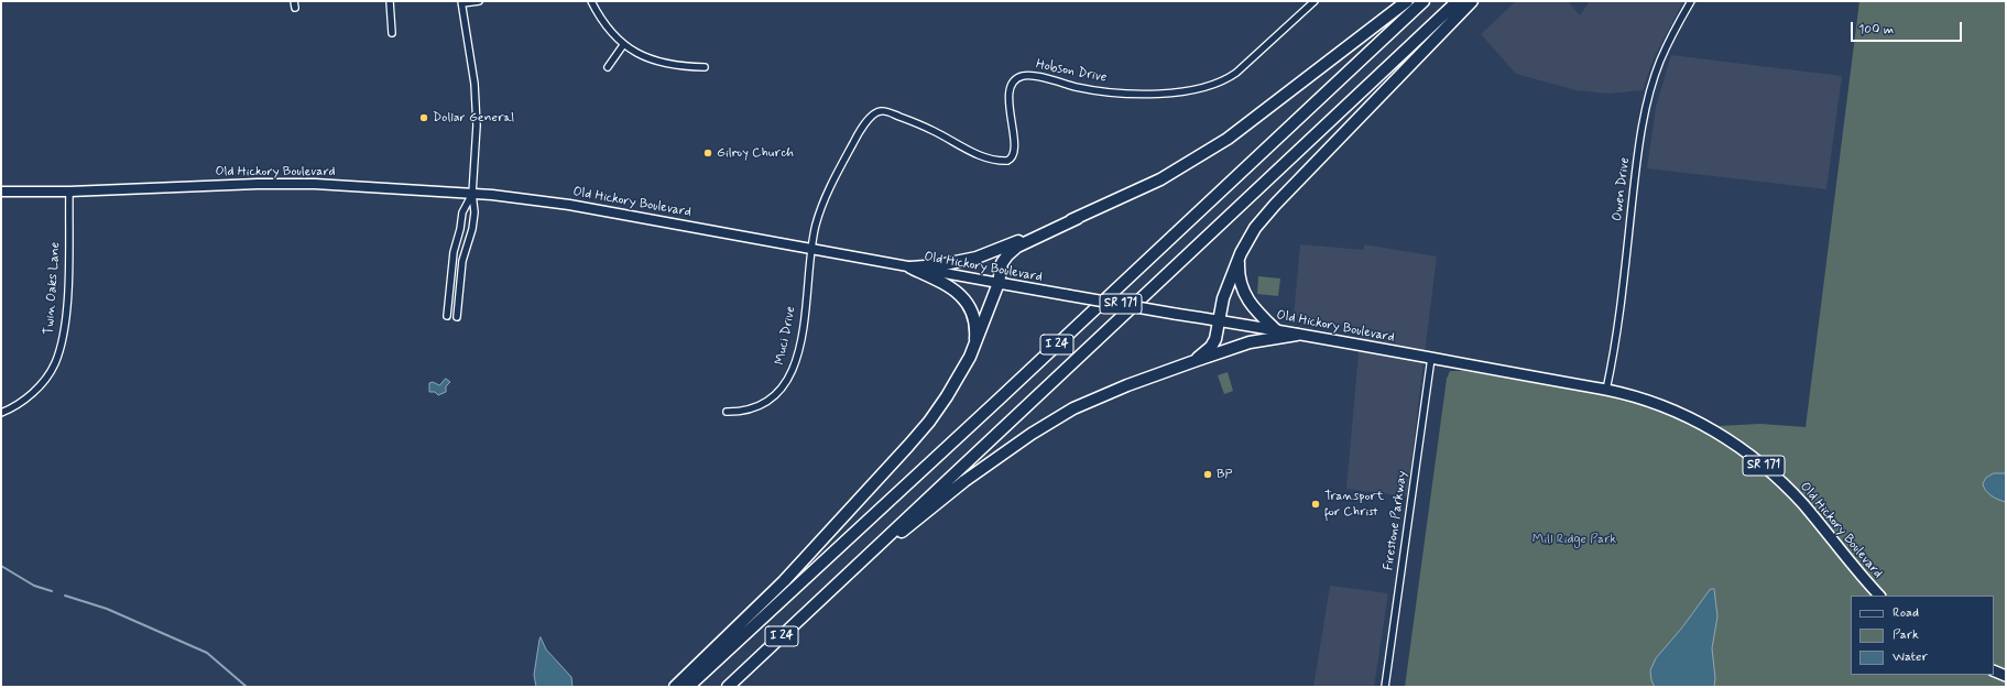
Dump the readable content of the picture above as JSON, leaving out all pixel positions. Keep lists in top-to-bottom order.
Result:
{
  "streets": {
    "highway": ["I 24"],
    "main road": ["Old Hickory Boulevard", "SR 171"],
    "street": [
      "Hobson Drive",
      "Owen Drive",
      "Twin Oaks Lane",
      "Muci Drive",
      "Firestone Parkway"
    ]
  },
  "crossings": [
    ["Hobson Drive", "Old Hickory Boulevard"],
    ["Hobson Drive", "Muci Drive"],
    ["Old Hickory Boulevard", "Owen Drive"],
    ["Old Hickory Boulevard", "Twin Oaks Lane"],
    ["Old Hickory Boulevard", "Muci Drive"],
    ["Old Hickory Boulevard", "Firestone Parkway"]
  ],
  "parks": ["Mill Ridge Park"],
  "places": [
    "Dollar General",
    "Gilroy Church",
    "BP",
    "Transport for Christ"
  ],
  "legend": ["Road", "Park", "Water"],
  "scale_bar": "100 m"
}
